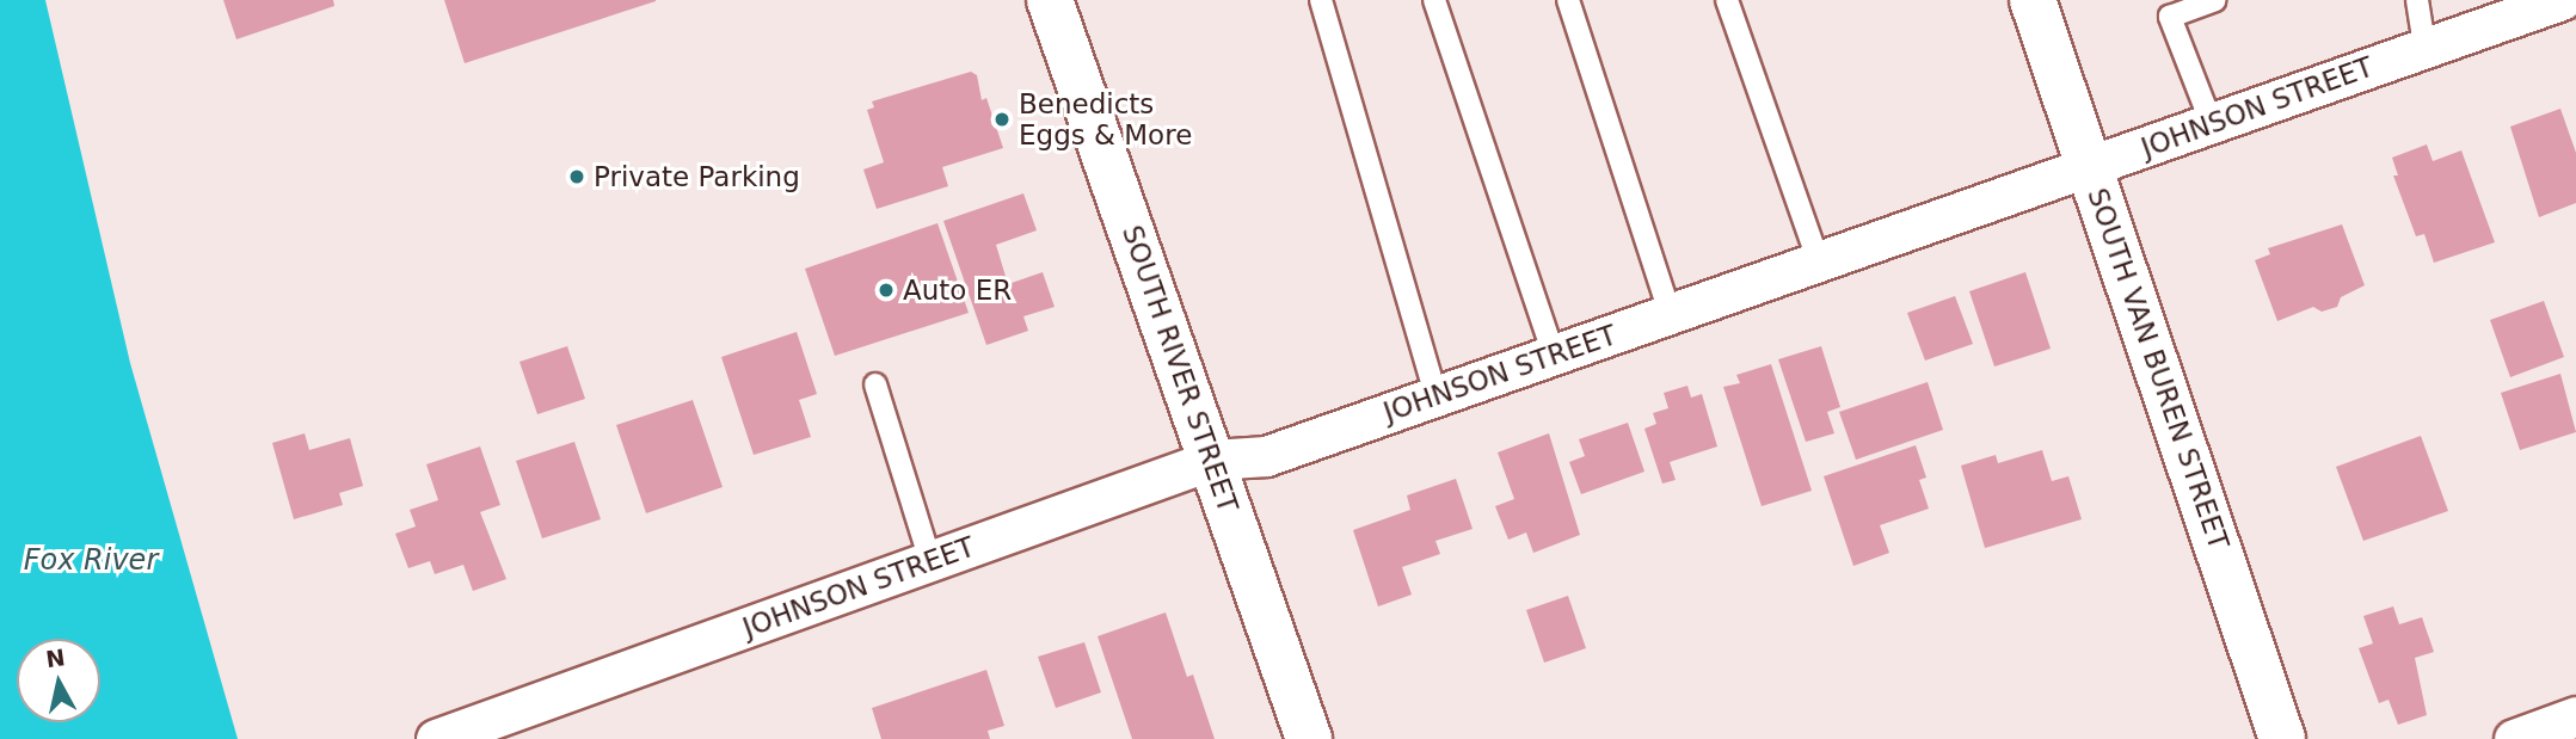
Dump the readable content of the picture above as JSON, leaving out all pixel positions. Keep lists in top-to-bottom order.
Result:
{
  "streets": {
    "street": ["JOHNSON STREET", "SOUTH RIVER STREET", "SOUTH VAN BUREN STREET"]
  },
  "crossings": [
    ["JOHNSON STREET", "SOUTH RIVER STREET"],
    ["JOHNSON STREET", "SOUTH VAN BUREN STREET"]
  ],
  "water": ["Fox River"],
  "places": ["Benedicts Eggs & More", "Private Parking", "Auto ER"],
  "north": "top"
}
